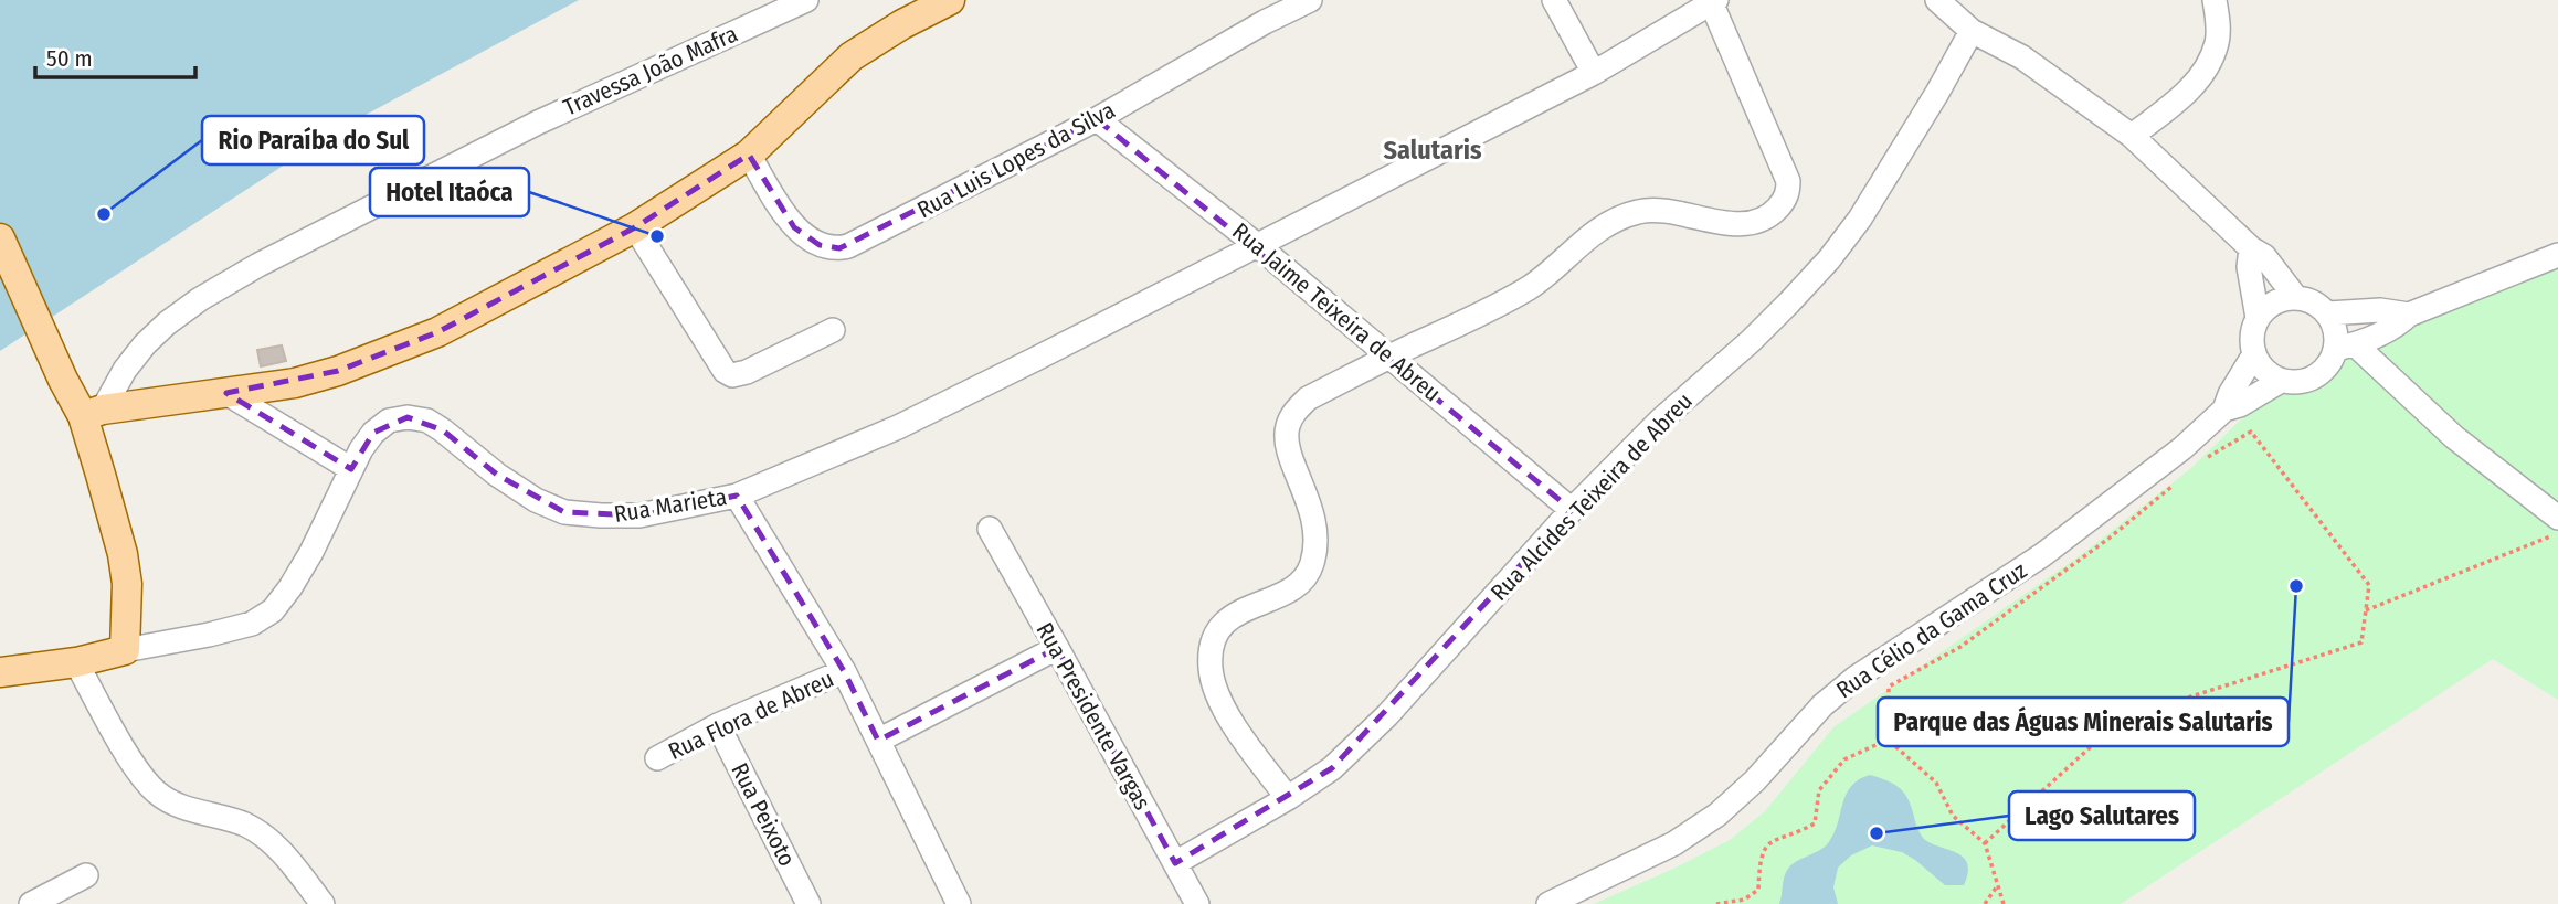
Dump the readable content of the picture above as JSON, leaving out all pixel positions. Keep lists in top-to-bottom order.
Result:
{
  "streets": {
    "street": [
      "Travessa João Mafra",
      "Rua Luis Lopes da Silva",
      "Rua Jaime Teixeira de Abreu",
      "Rua Alcides Teixeira de Abreu",
      "Rua Marieta",
      "Rua Célio da Gama Cruz",
      "Rua Flora de Abreu",
      "Rua Presidente Vargas",
      "Rua Peixoto"
    ]
  },
  "crossings": [
    ["Rua Luis Lopes da Silva", "Rua Jaime Teixeira de Abreu"],
    ["Rua Jaime Teixeira de Abreu", "Rua Alcides Teixeira de Abreu"],
    ["Rua Jaime Teixeira de Abreu", "Rua Marieta"],
    ["Rua Alcides Teixeira de Abreu", "Rua Presidente Vargas"],
    ["Rua Flora de Abreu", "Rua Peixoto"]
  ],
  "districts": ["Salutaris"],
  "places": [
    "Rio Paraíba do Sul",
    "Hotel Itaóca",
    "Parque das Águas Minerais Salutaris",
    "Lago Salutares"
  ],
  "scale_bar": "50 m"
}
